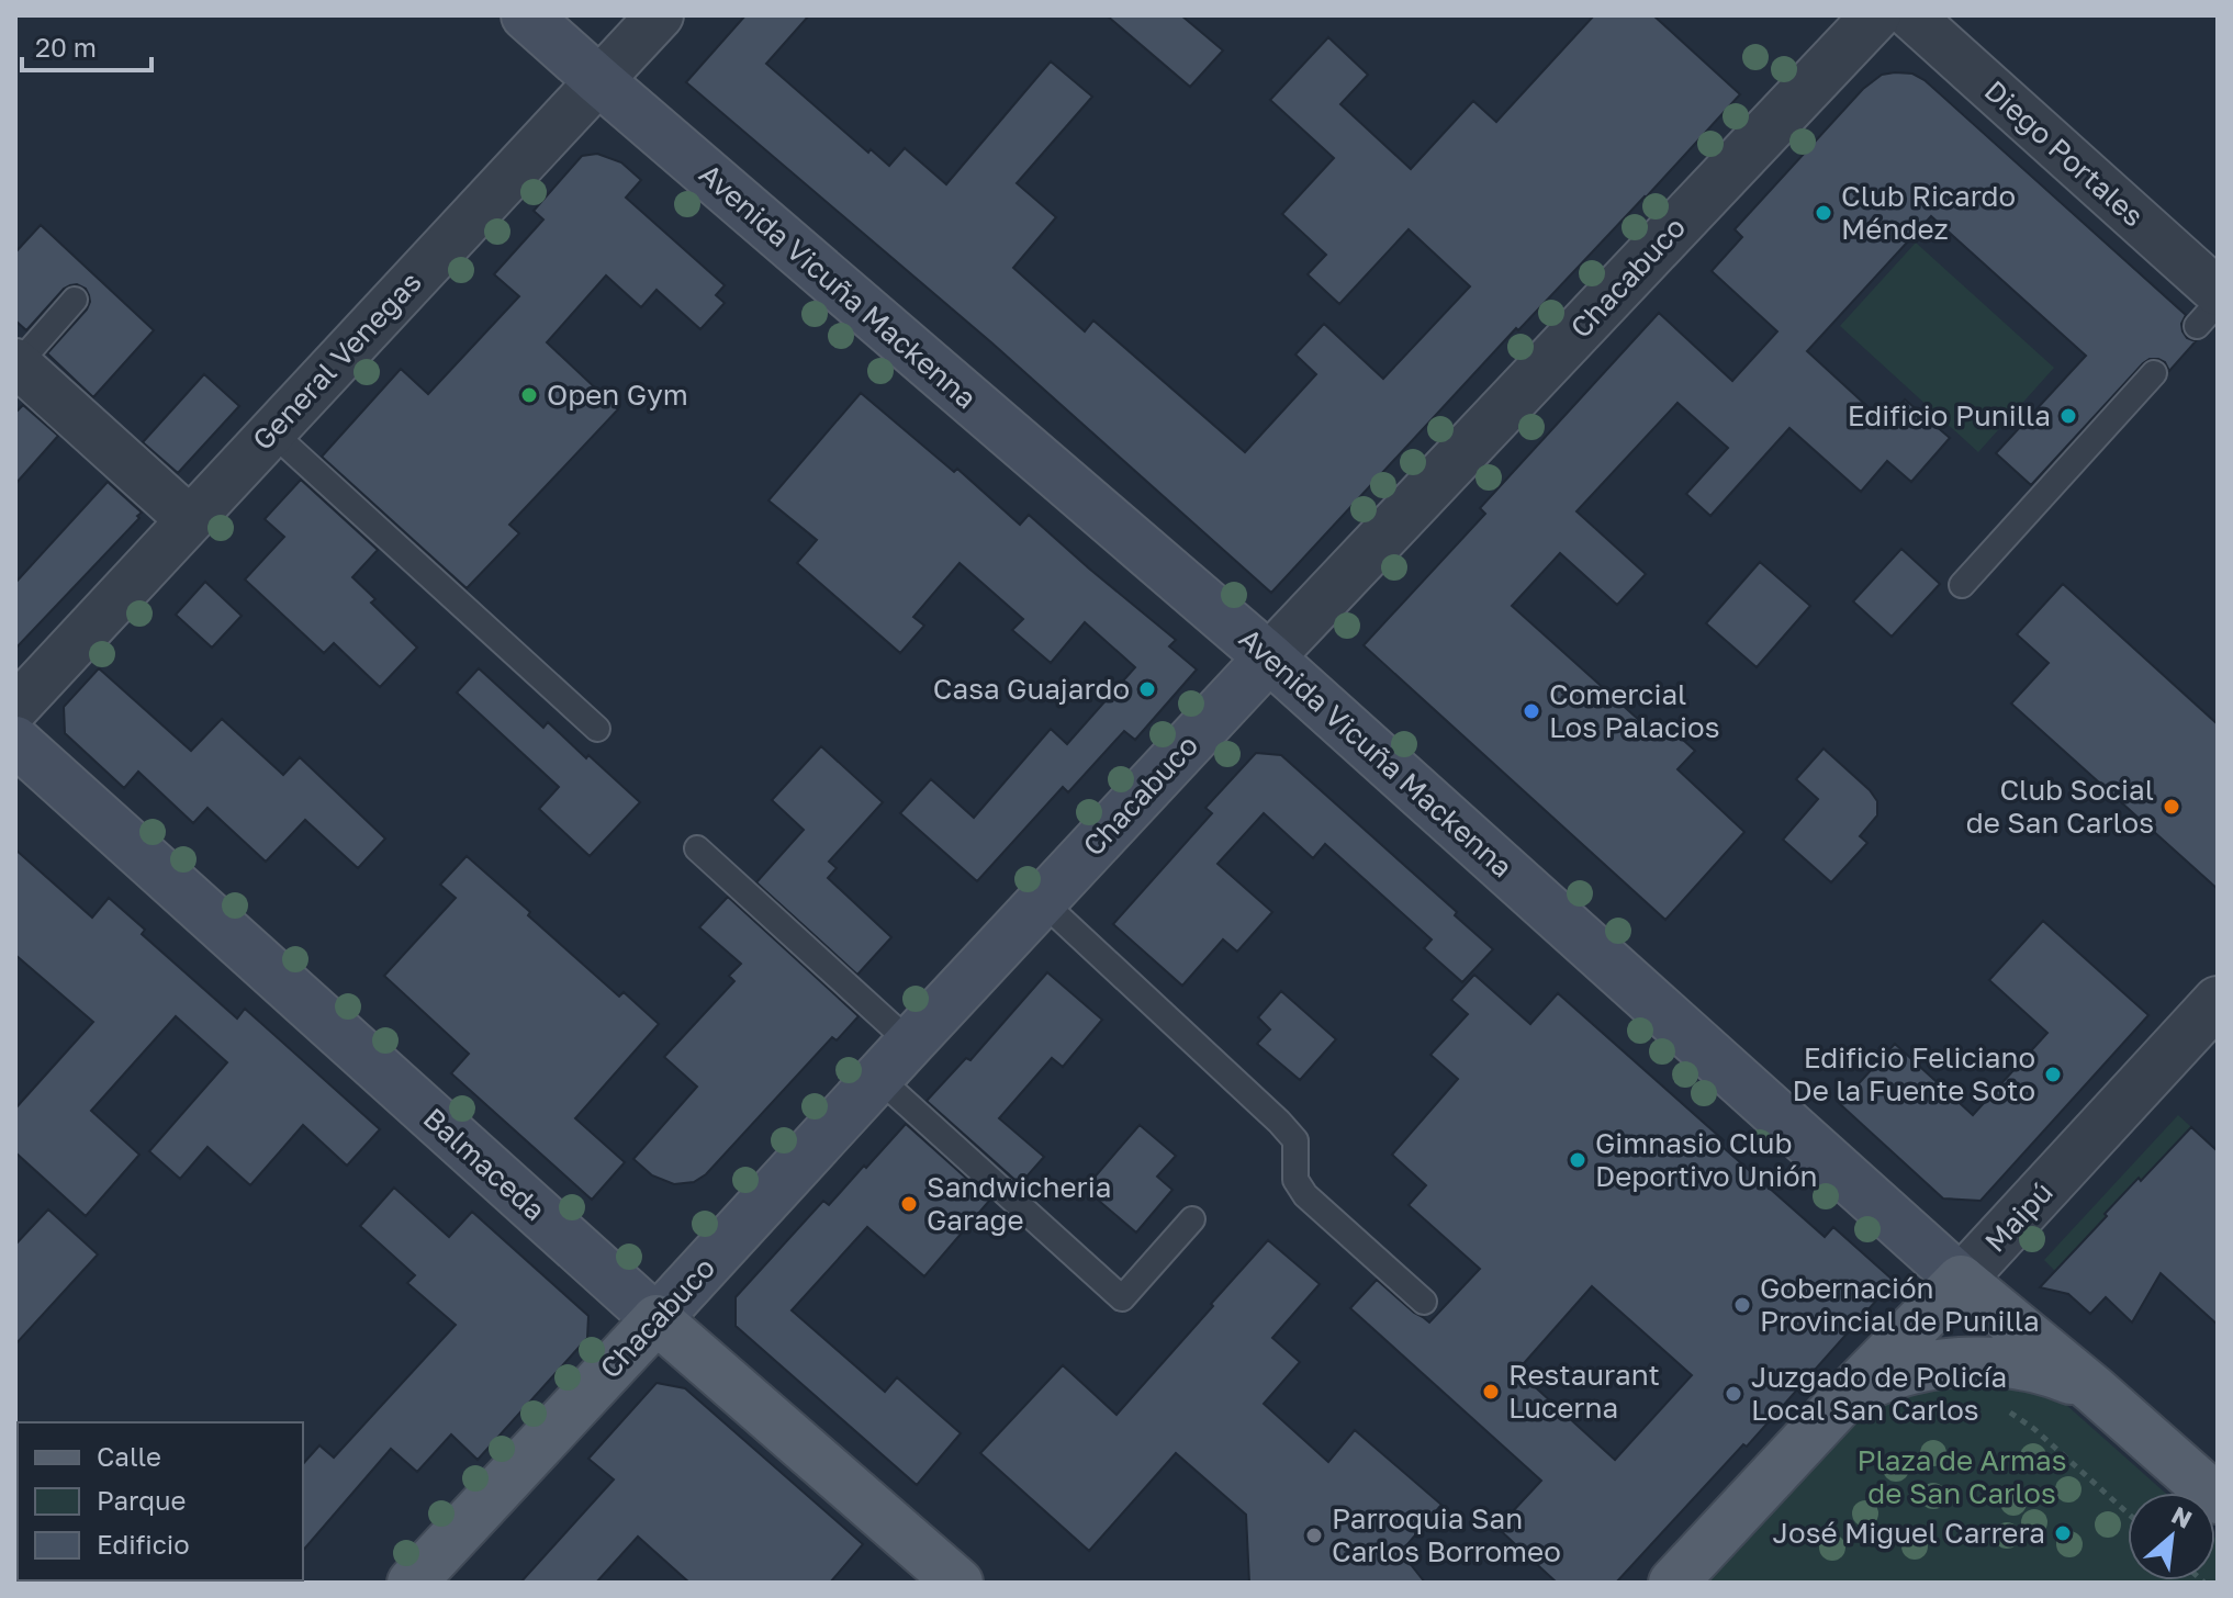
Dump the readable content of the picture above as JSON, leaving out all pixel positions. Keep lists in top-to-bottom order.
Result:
{
  "streets": {
    "main road": [
      "Chacabuco",
      "Avenida Vicuña Mackenna",
      "Balmaceda",
      "Maipú"
    ],
    "street": ["Diego Portales", "General Venegas"]
  },
  "crossings": [
    ["Chacabuco", "Avenida Vicuña Mackenna"],
    ["Chacabuco", "Balmaceda"],
    ["Avenida Vicuña Mackenna", "General Venegas"],
    ["Avenida Vicuña Mackenna", "Maipú"]
  ],
  "parks": ["Plaza de Armas de San Carlos"],
  "places": [
    "Club Ricardo Méndez",
    "Open Gym",
    "Edificio Punilla",
    "Casa Guajardo",
    "Comercial Los Palacios",
    "Club Social de San Carlos",
    "Edificio Feliciano De la Fuente Soto",
    "Gimnasio Club Deportivo Unión",
    "Sandwicheria Garage",
    "Gobernación Provincial de Punilla",
    "Restaurant Lucerna",
    "Juzgado de Policía Local San Carlos",
    "José Miguel Carrera",
    "Parroquia San Carlos Borromeo"
  ],
  "legend": ["Calle", "Parque", "Edificio"],
  "scale_bar": "20 m",
  "north": "top right"
}
